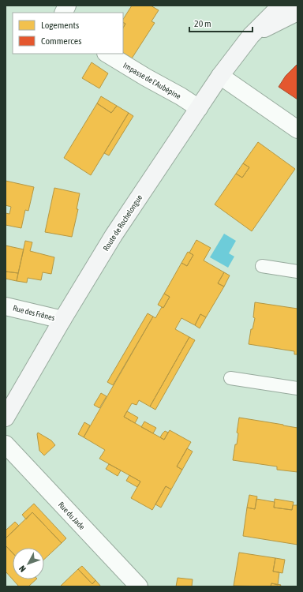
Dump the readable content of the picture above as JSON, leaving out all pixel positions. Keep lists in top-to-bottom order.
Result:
{
  "streets": {
    "main road": ["Route de Rochelongue"],
    "street": ["Impasse de l'Aubépine", "Rue des Frênes", "Rue du Jade"]
  },
  "crossings": [
    ["Impasse de l'Aubépine", "Route de Rochelongue"],
    ["Route de Rochelongue", "Rue des Frênes"]
  ],
  "legend": ["Logements", "Commerces"],
  "scale_bar": "20 m",
  "north": "bottom left"
}
